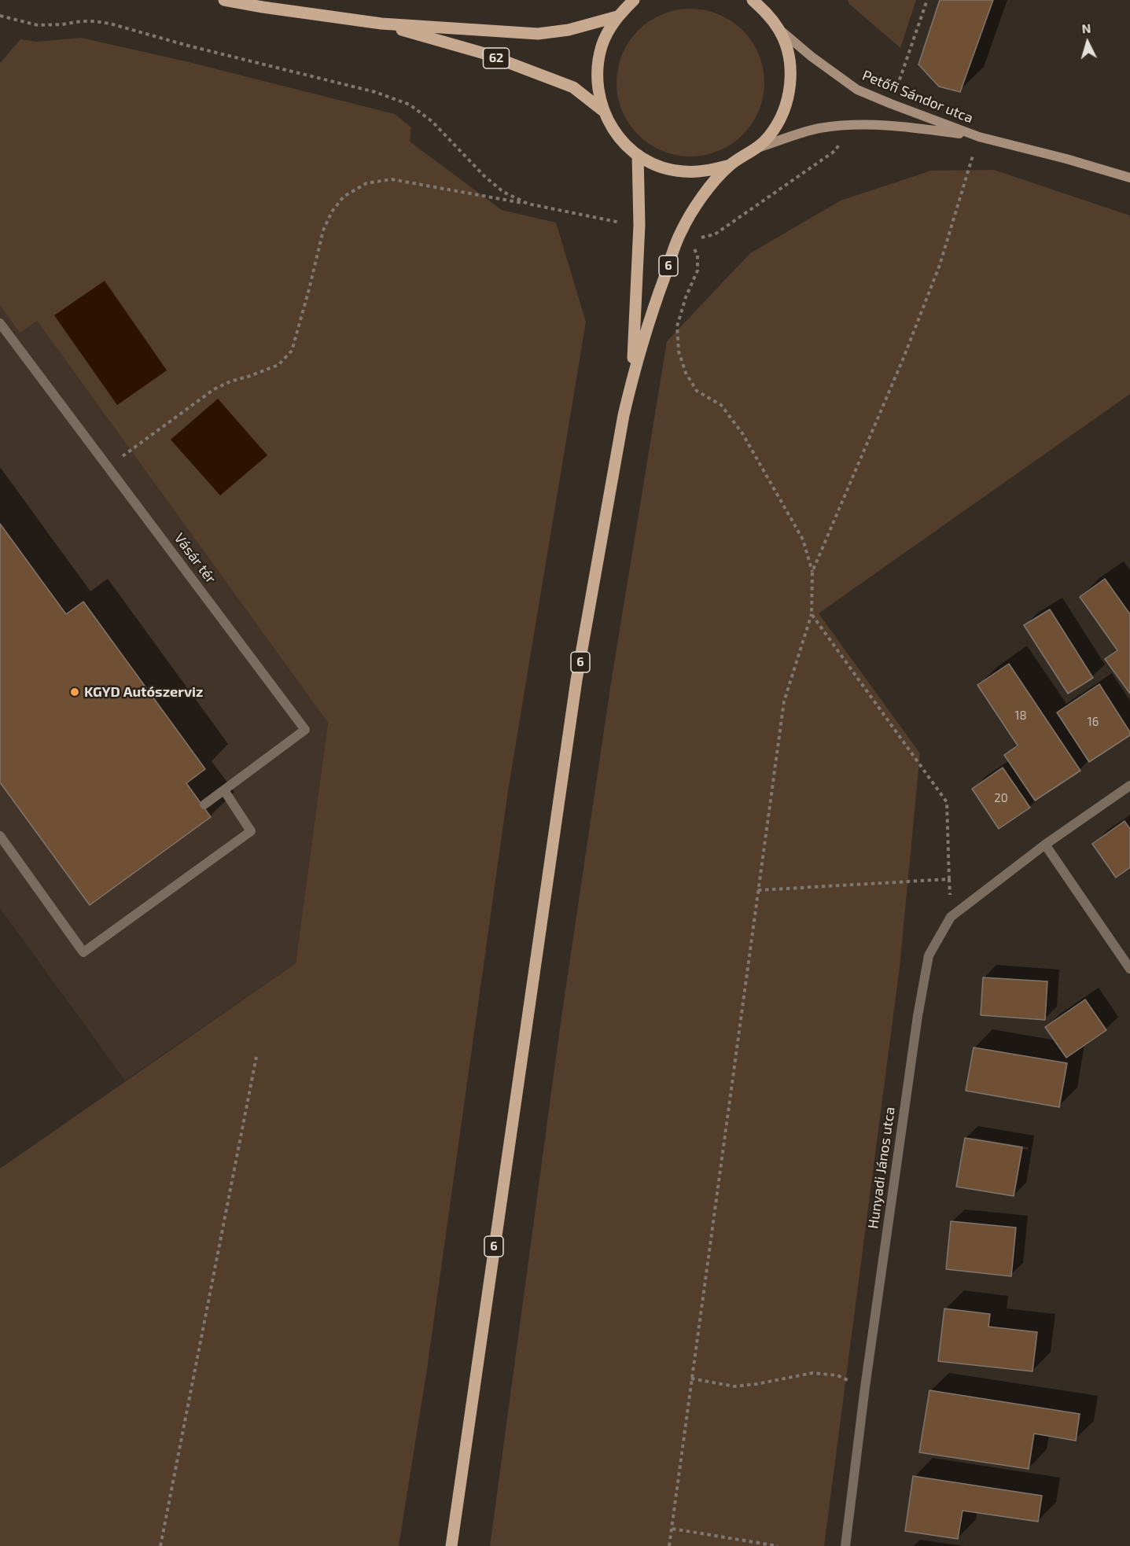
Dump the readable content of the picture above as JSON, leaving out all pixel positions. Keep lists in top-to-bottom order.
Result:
{
  "streets": {
    "main road": ["62", "6"],
    "street": ["Petőfi Sándor utca", "Vásár tér", "Hunyadi János utca"]
  },
  "crossings": [
    ["62", "6"],
    ["Petőfi Sándor utca", "6"]
  ],
  "places": ["KGYD Autószerviz"],
  "house_numbers": ["18", "16", "20"],
  "north": "top"
}
